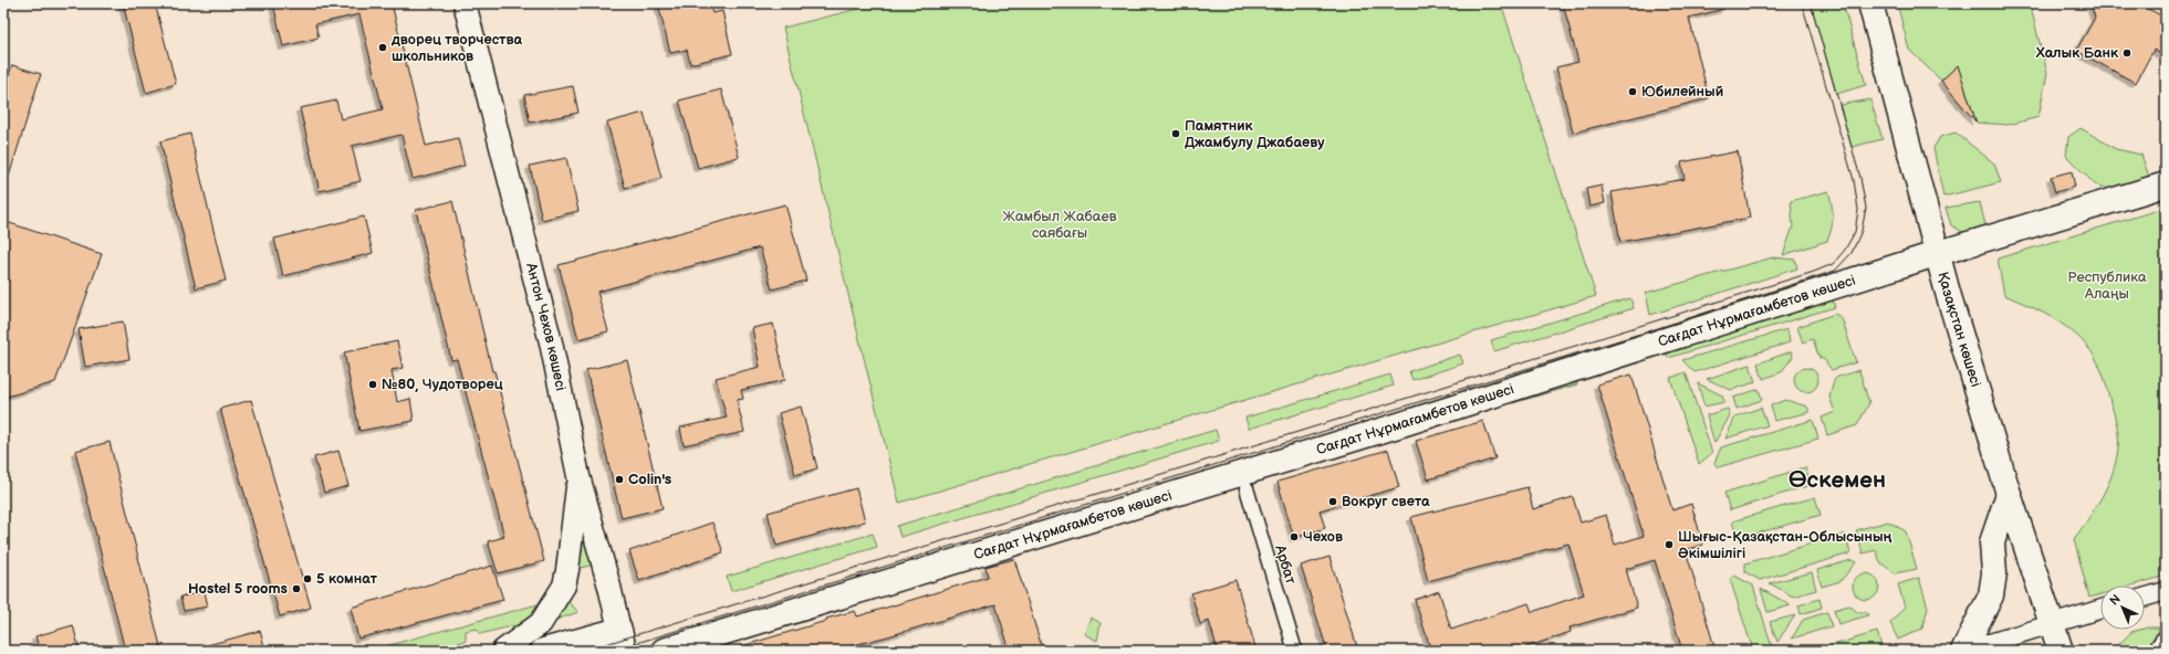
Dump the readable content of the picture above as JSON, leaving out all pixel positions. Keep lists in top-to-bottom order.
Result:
{
  "streets": {
    "main road": ["Сағдат Нұрмағамбетов көшесі", "Қазақстан көшесі"],
    "street": ["Антон Чехов көшесі", "Арбат"]
  },
  "crossings": [
    ["Сағдат Нұрмағамбетов көшесі", "Қазақстан көшесі"]
  ],
  "districts": ["Өскемен"],
  "parks": ["Жамбыл Жабаев саябағы", "Республика Алаңы"],
  "places": [
    "дворец творчества школьников",
    "Халык Банк",
    "Юбилейный",
    "Памятник Джамбулу Джабаеву",
    "№80, Чудотворец",
    "Colin's",
    "Вокруг света",
    "Чехов",
    "Шығыс-Қазақстан-Облысының Әкімшілігі",
    "5 комнат",
    "Hostel 5 rooms"
  ],
  "north": "top left"
}
